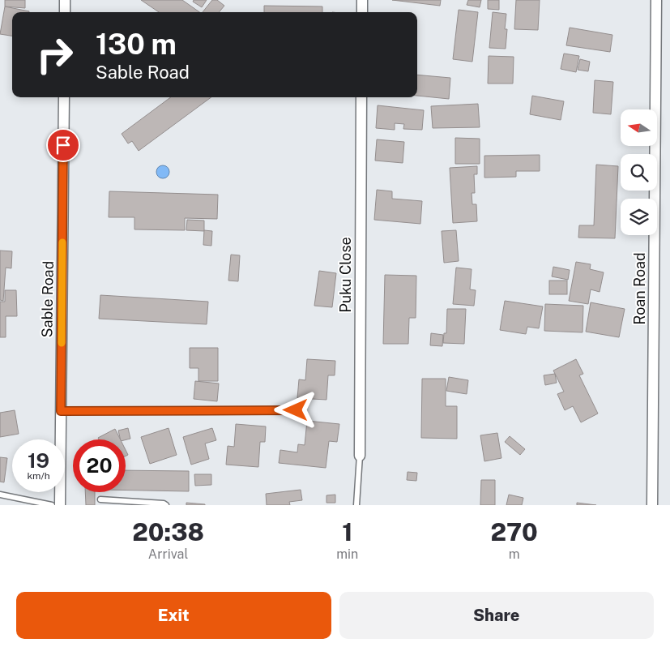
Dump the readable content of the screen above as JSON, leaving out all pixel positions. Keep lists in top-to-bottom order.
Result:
{
  "streets": {
    "street": ["Puku Close", "Roan Road", "Sable Road"]
  },
  "north": "left",
  "page": {
    "turn": ["130 m", "Sable Road"],
    "speed": "19 km/h",
    "limit": "20",
    "eta": [
      "20:38",
      "Arrival",
      "1",
      "min",
      "270",
      "m"
    ],
    "buttons": ["Exit", "Share"]
  }
}
